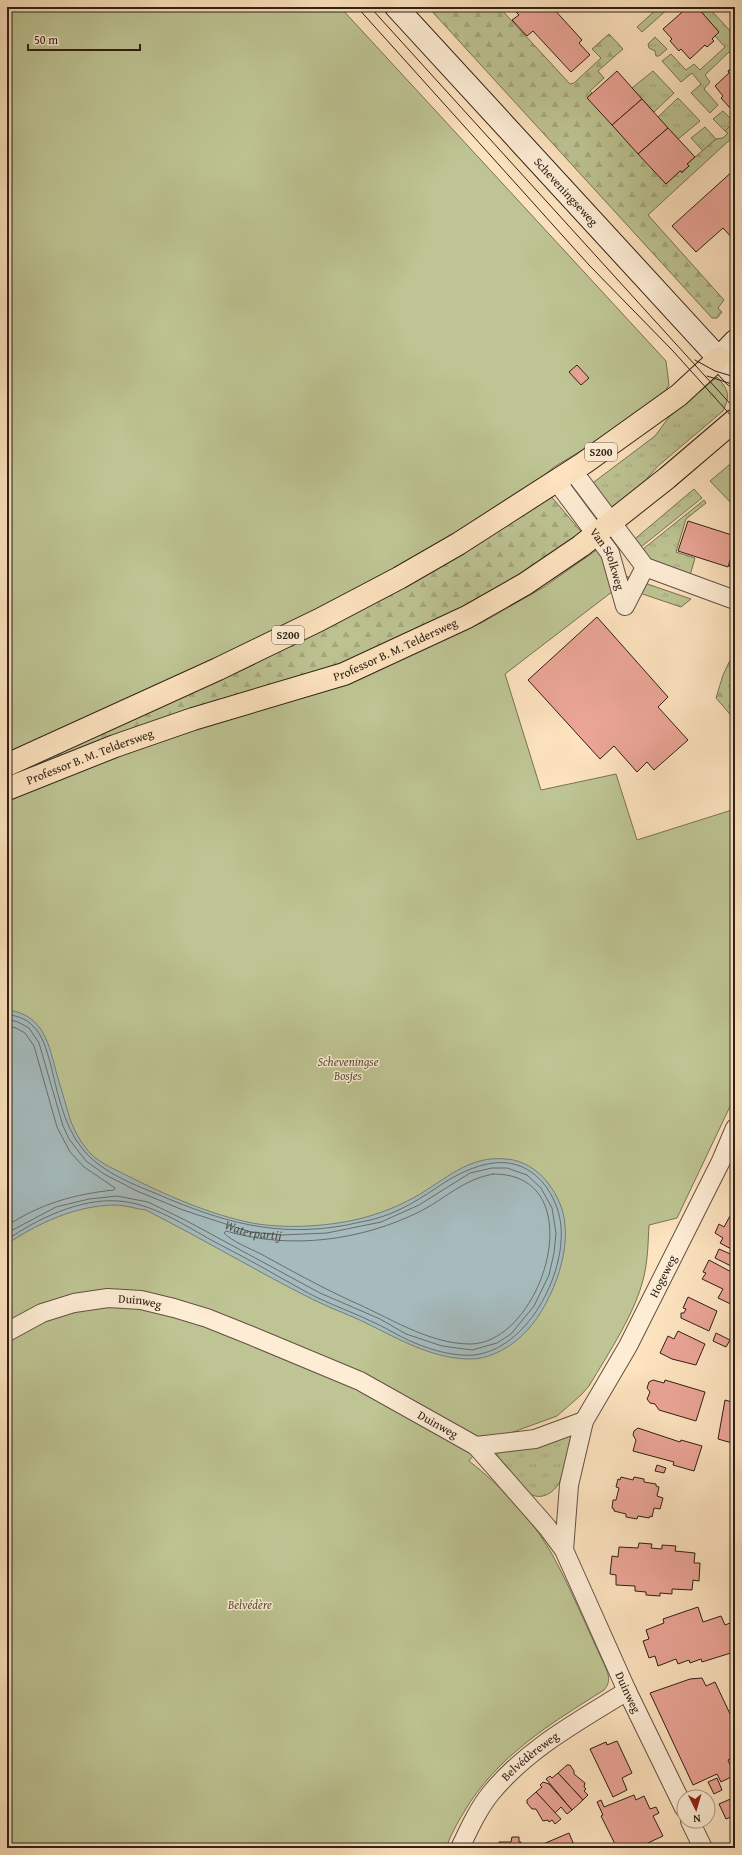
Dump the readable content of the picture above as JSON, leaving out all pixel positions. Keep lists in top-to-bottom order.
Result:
{
  "streets": {
    "main road": ["S200", "Professor B. M. Teldersweg"],
    "street": [
      "Scheveningseweg",
      "Van Stolkweg",
      "Hogeweg",
      "Duinweg",
      "Belvédèreweg"
    ]
  },
  "crossings": [
    ["Scheveningseweg", "S200"],
    ["Scheveningseweg", "Professor B. M. Teldersweg"],
    ["S200", "Professor B. M. Teldersweg"],
    ["Van Stolkweg", "Professor B. M. Teldersweg"],
    ["Hogeweg", "Duinweg"],
    ["Duinweg", "Belvédèreweg"]
  ],
  "water": ["Waterpartij"],
  "parks": ["Scheveningse Bosjes", "Belvédère"],
  "scale_bar": "50 m",
  "north": "bottom"
}
